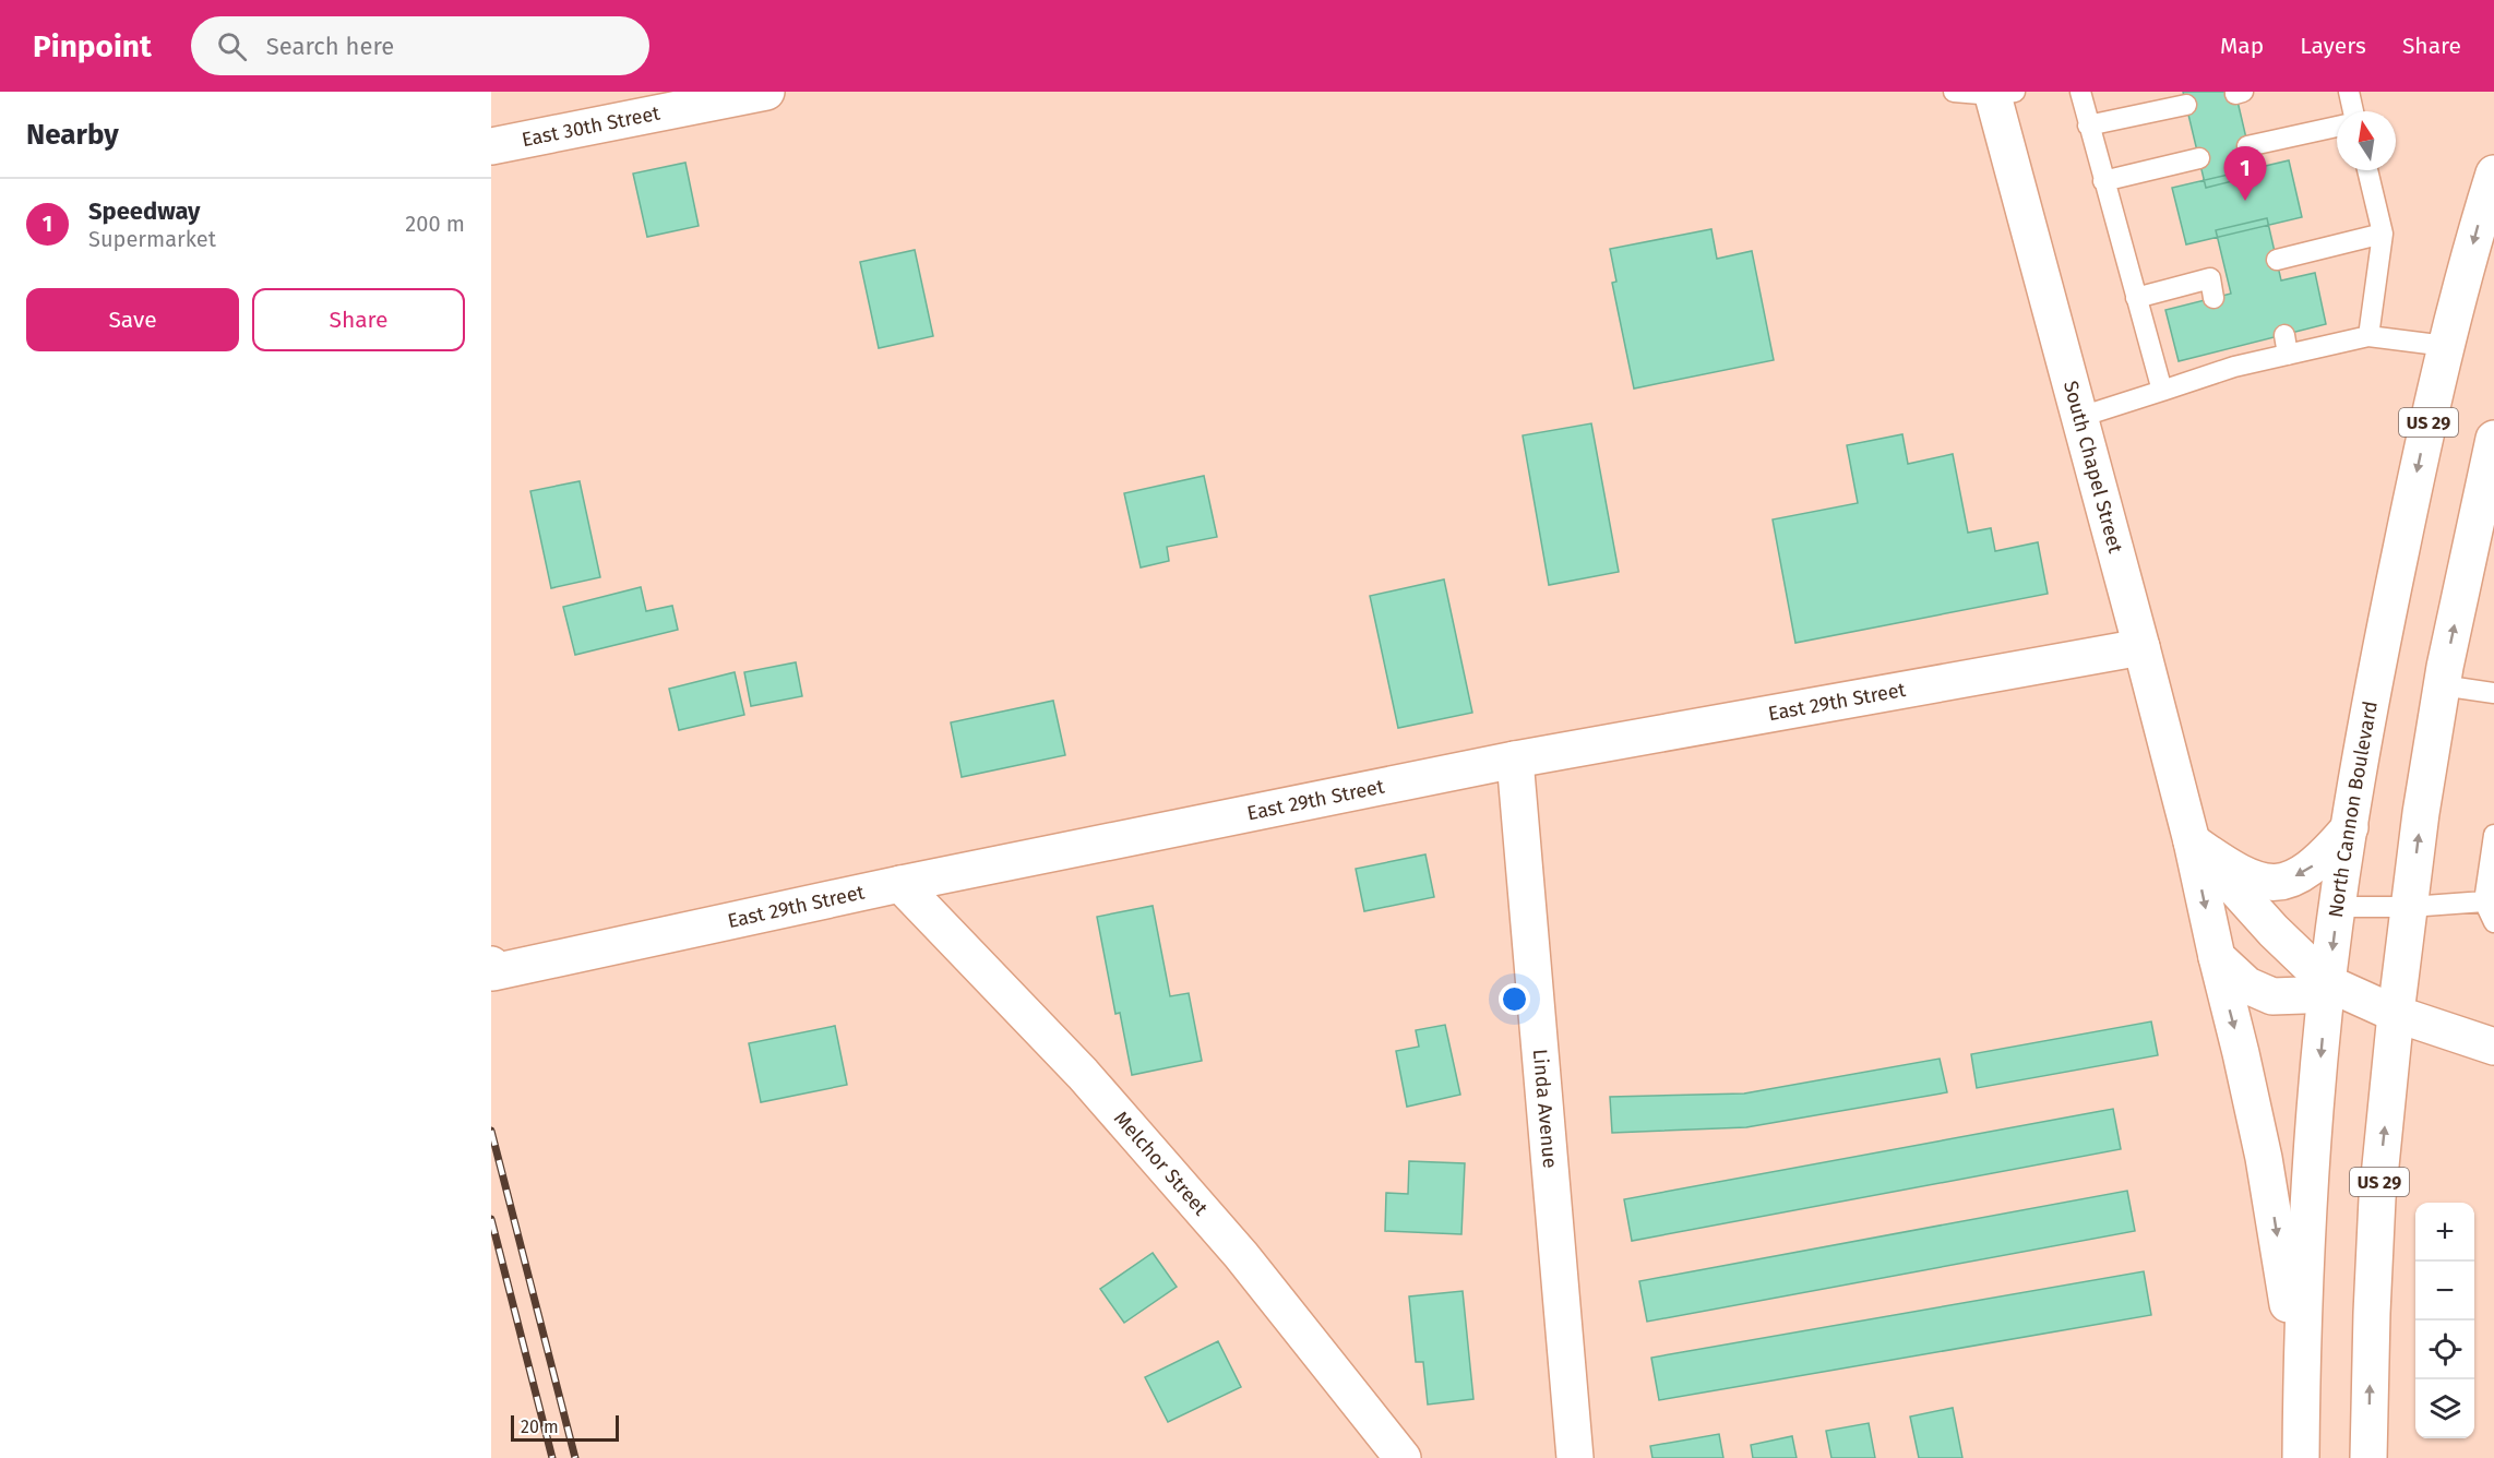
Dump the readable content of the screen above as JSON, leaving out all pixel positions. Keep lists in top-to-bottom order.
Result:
{
  "streets": {
    "street": [
      "East 30th Street",
      "US 29",
      "South Chapel Street",
      "East 29th Street",
      "North Cannon Boulevard",
      "Linda Avenue",
      "Melchor Street"
    ]
  },
  "crossings": [
    ["US 29", "South Chapel Street"],
    ["South Chapel Street", "East 29th Street"],
    ["South Chapel Street", "North Cannon Boulevard"],
    ["East 29th Street", "Linda Avenue"],
    ["East 29th Street", "Melchor Street"]
  ],
  "scale_bar": "20 m",
  "north": "top",
  "page": {
    "header": "Pinpoint",
    "search": "Search here",
    "nav": ["Map", "Layers", "Share"],
    "heading": "Nearby",
    "pins": "1",
    "list": [
      {
        "mark": "1",
        "name": "Speedway",
        "note": "Supermarket",
        "value": "200 m"
      }
    ],
    "buttons": ["Save", "Share"],
    "map_buttons": ["+", "−"],
    "scale": "20 m"
  }
}
